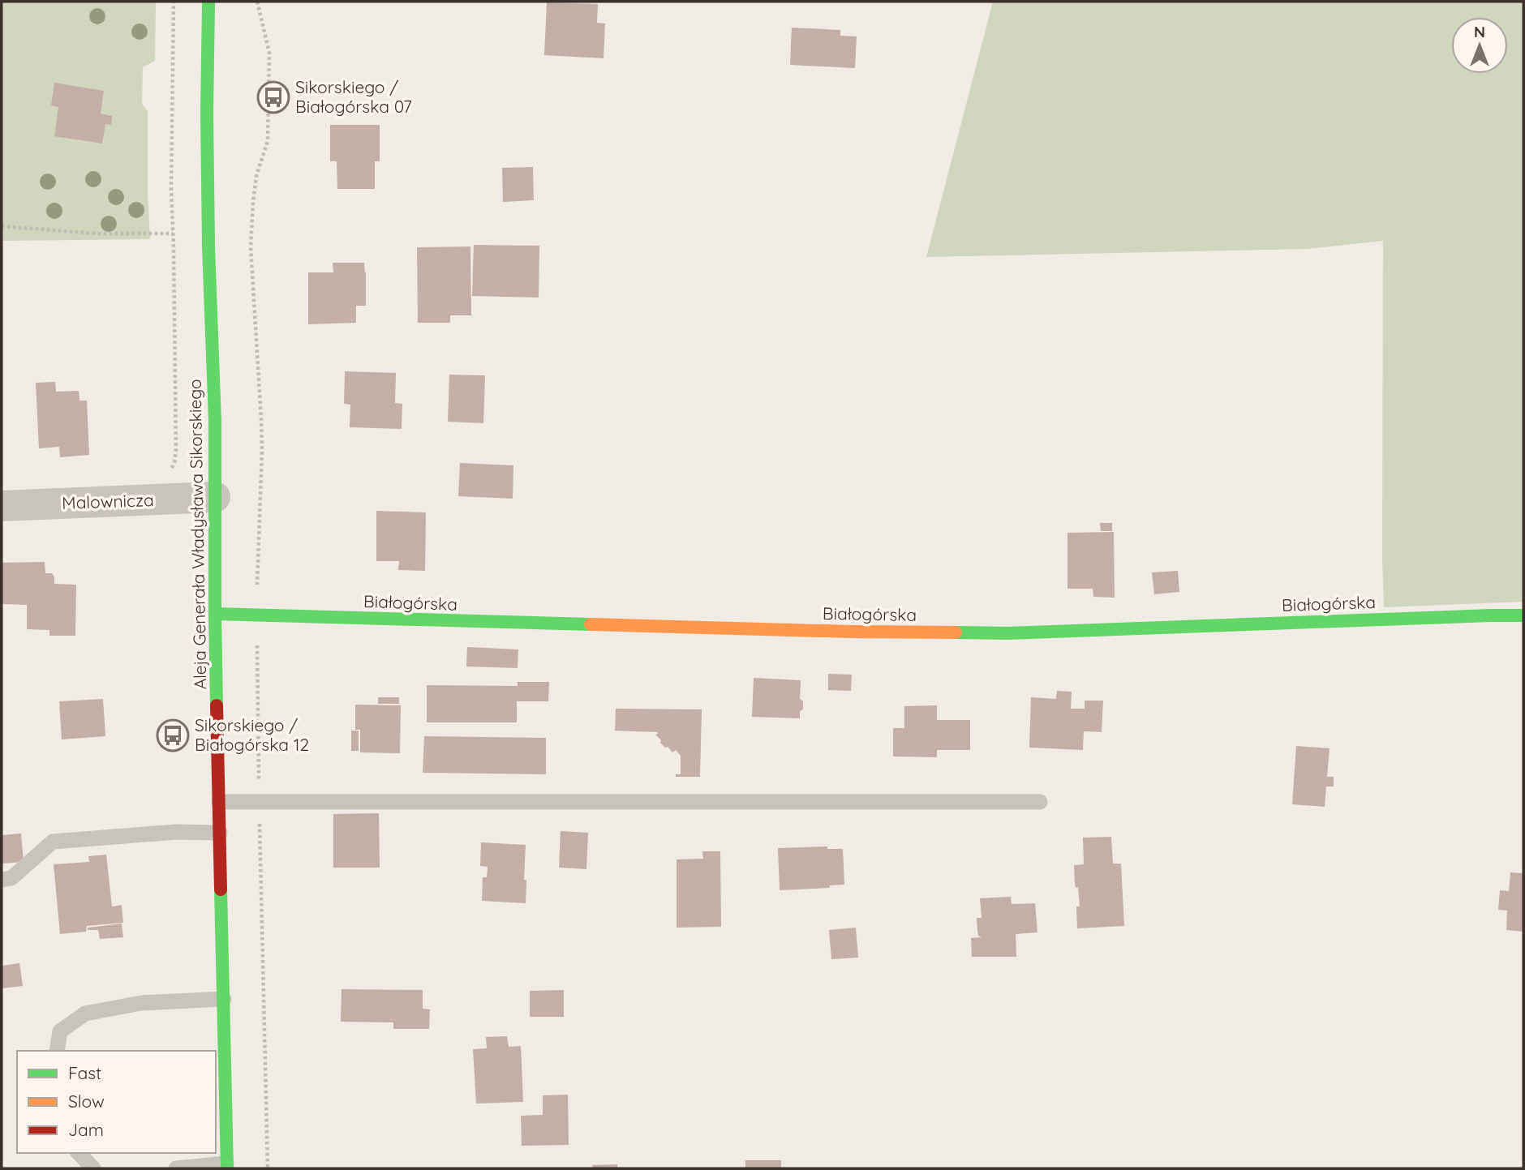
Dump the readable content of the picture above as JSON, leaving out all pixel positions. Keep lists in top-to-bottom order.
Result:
{
  "streets": {
    "street": ["Malownicza", "Aleja Generała Władysława Sikorskiego", "Białogórska"]
  },
  "crossings": [
    ["Malownicza", "Aleja Generała Władysława Sikorskiego"],
    ["Aleja Generała Władysława Sikorskiego", "Białogórska"]
  ],
  "places": {
    "bus stop": ["Sikorskiego / Białogórska 07", "Sikorskiego / Białogórska 12"]
  },
  "legend": ["Fast", "Slow", "Jam"],
  "north": "top"
}
